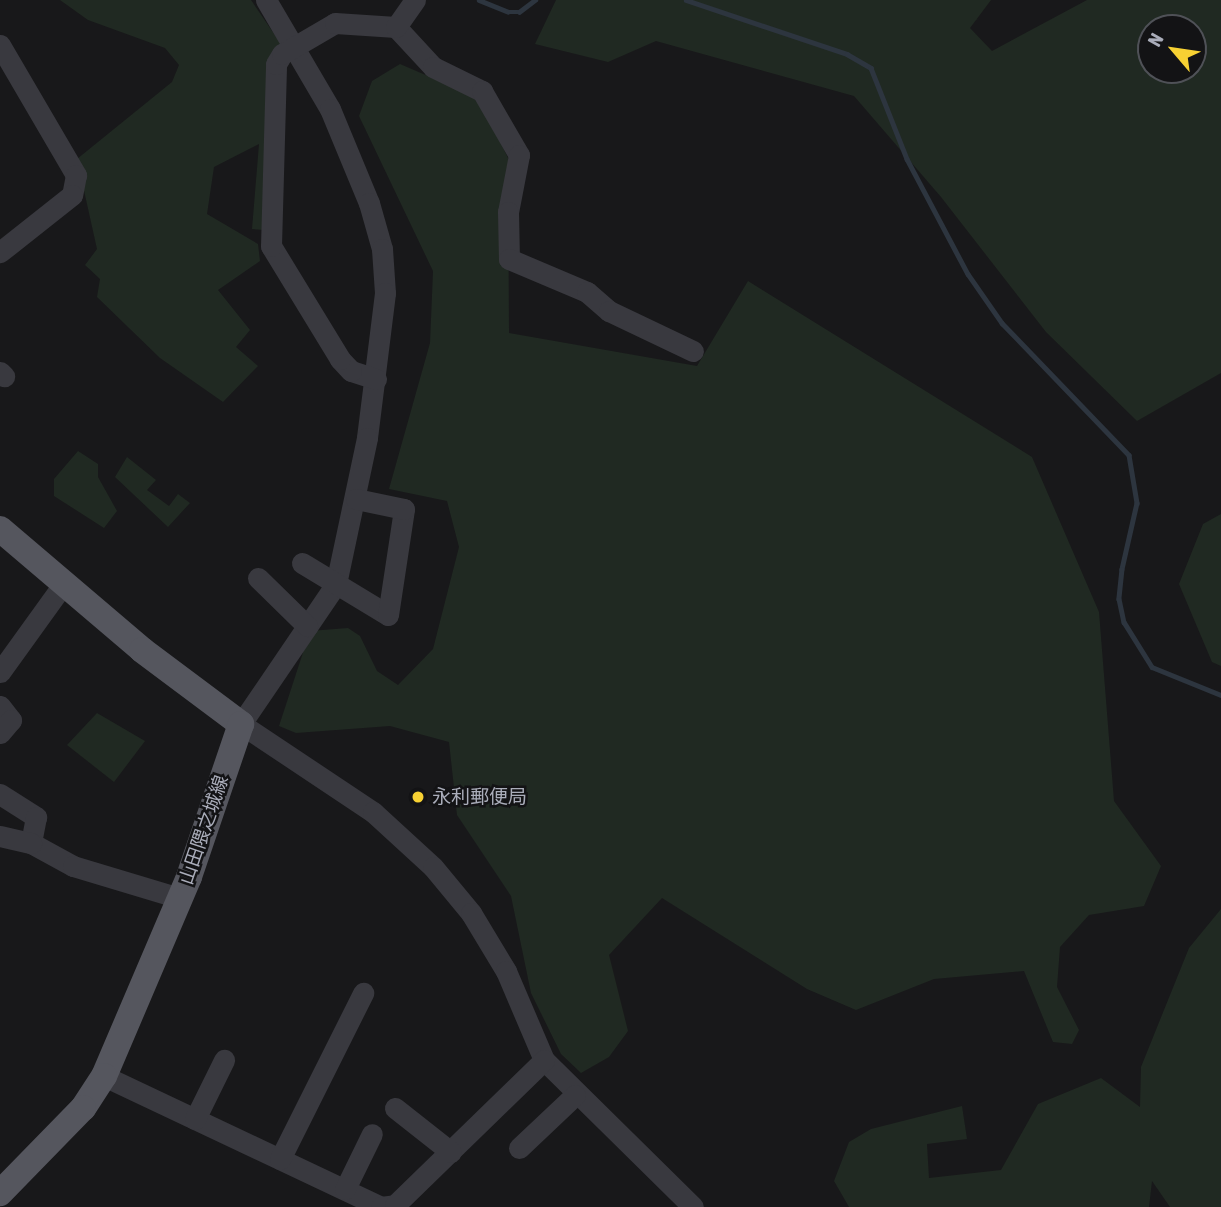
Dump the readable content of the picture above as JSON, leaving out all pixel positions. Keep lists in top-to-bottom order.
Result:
{
  "streets": {
    "main road": ["山田隈之城線"]
  },
  "places": ["永利郵便局"],
  "north": "top left"
}
